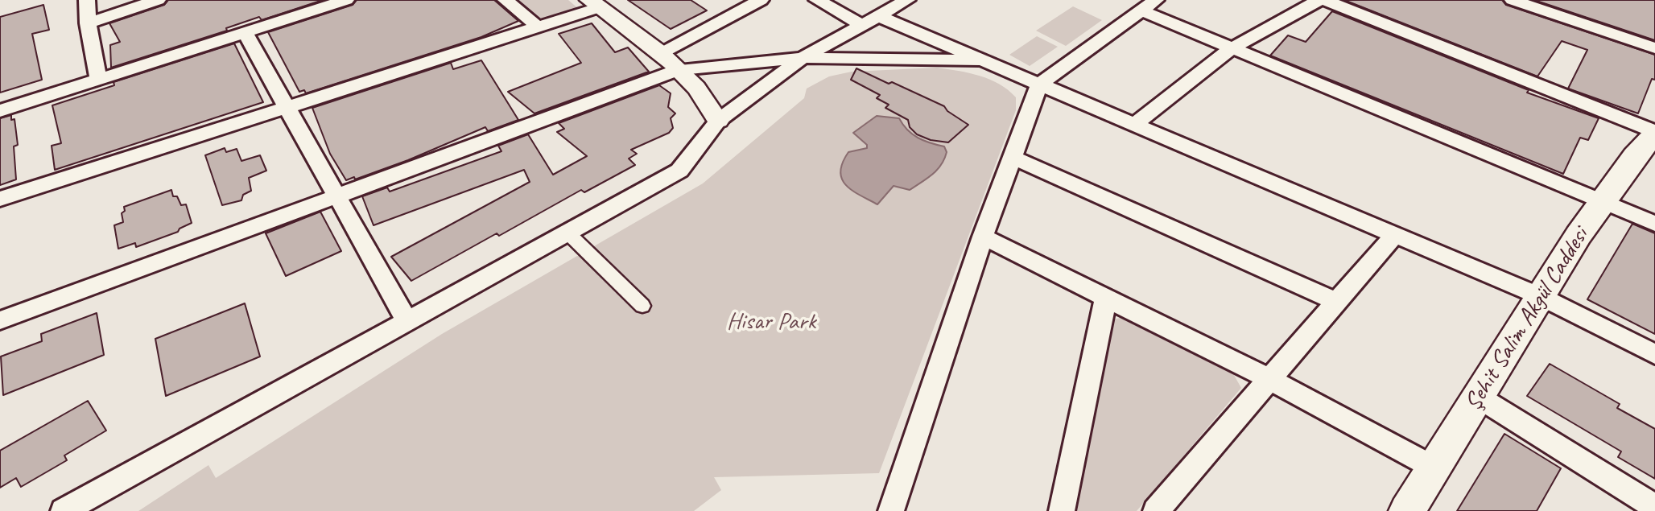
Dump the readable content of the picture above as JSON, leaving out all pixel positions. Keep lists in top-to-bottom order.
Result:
{
  "streets": {
    "main road": ["Şehit Salim Akgül Caddesi"]
  },
  "parks": ["Hisar Park"]
}
